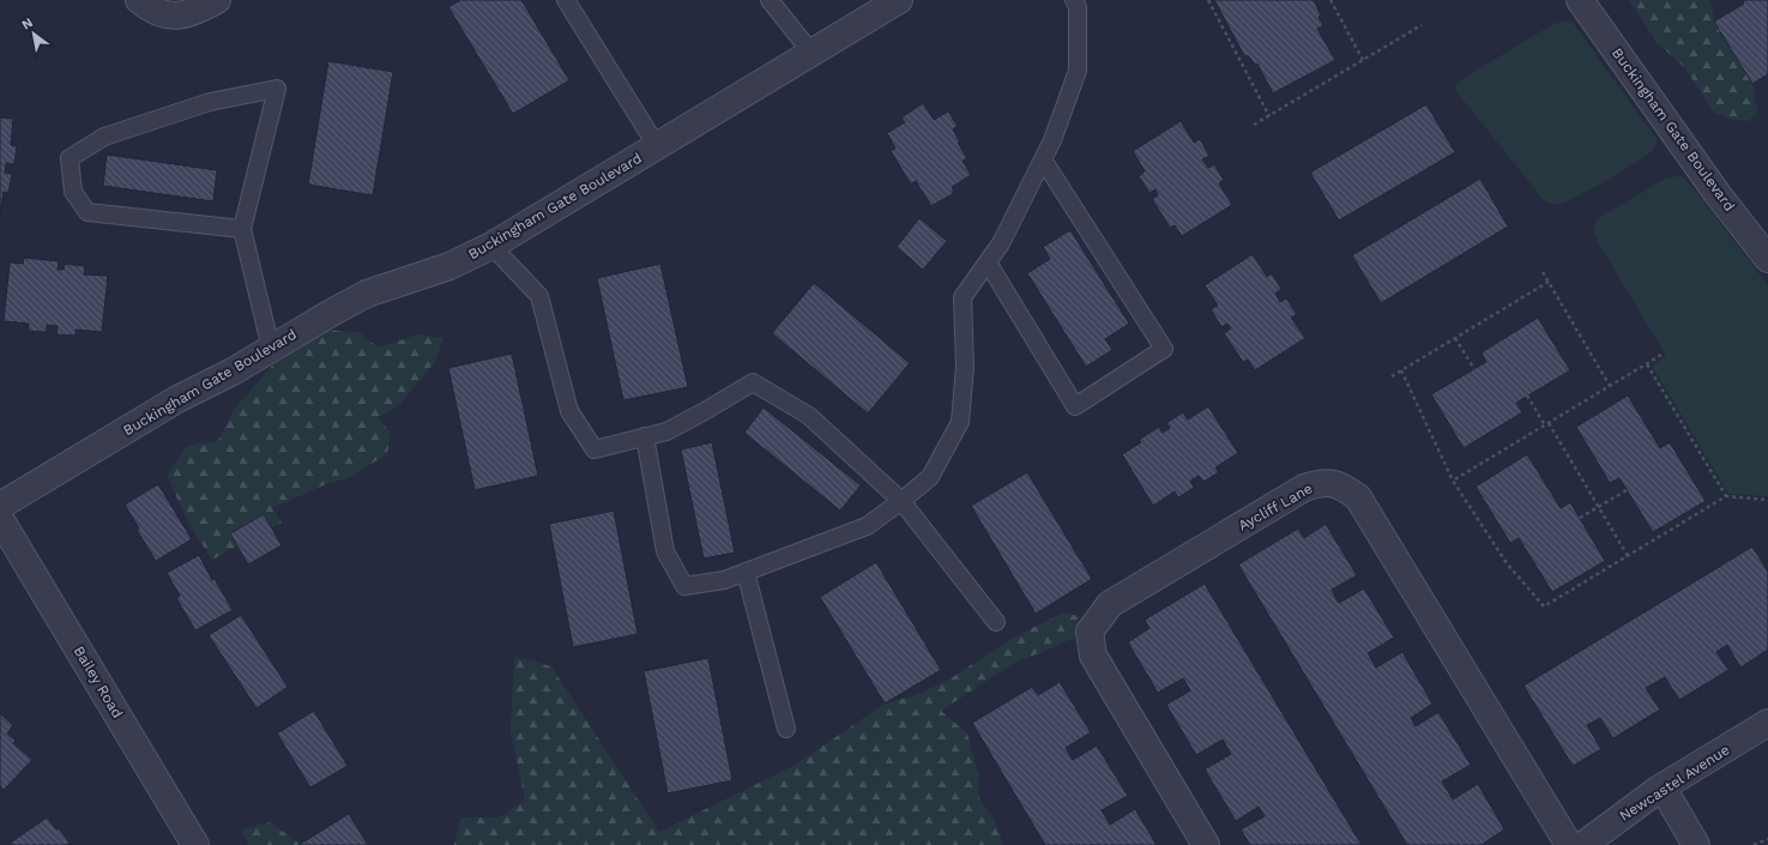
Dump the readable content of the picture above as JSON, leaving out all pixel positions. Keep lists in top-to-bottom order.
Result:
{
  "streets": {
    "street": [
      "Buckingham Gate Boulevard",
      "Aycliff Lane",
      "Bailey Road",
      "Newcastel Avenue"
    ]
  },
  "north": "top left"
}
